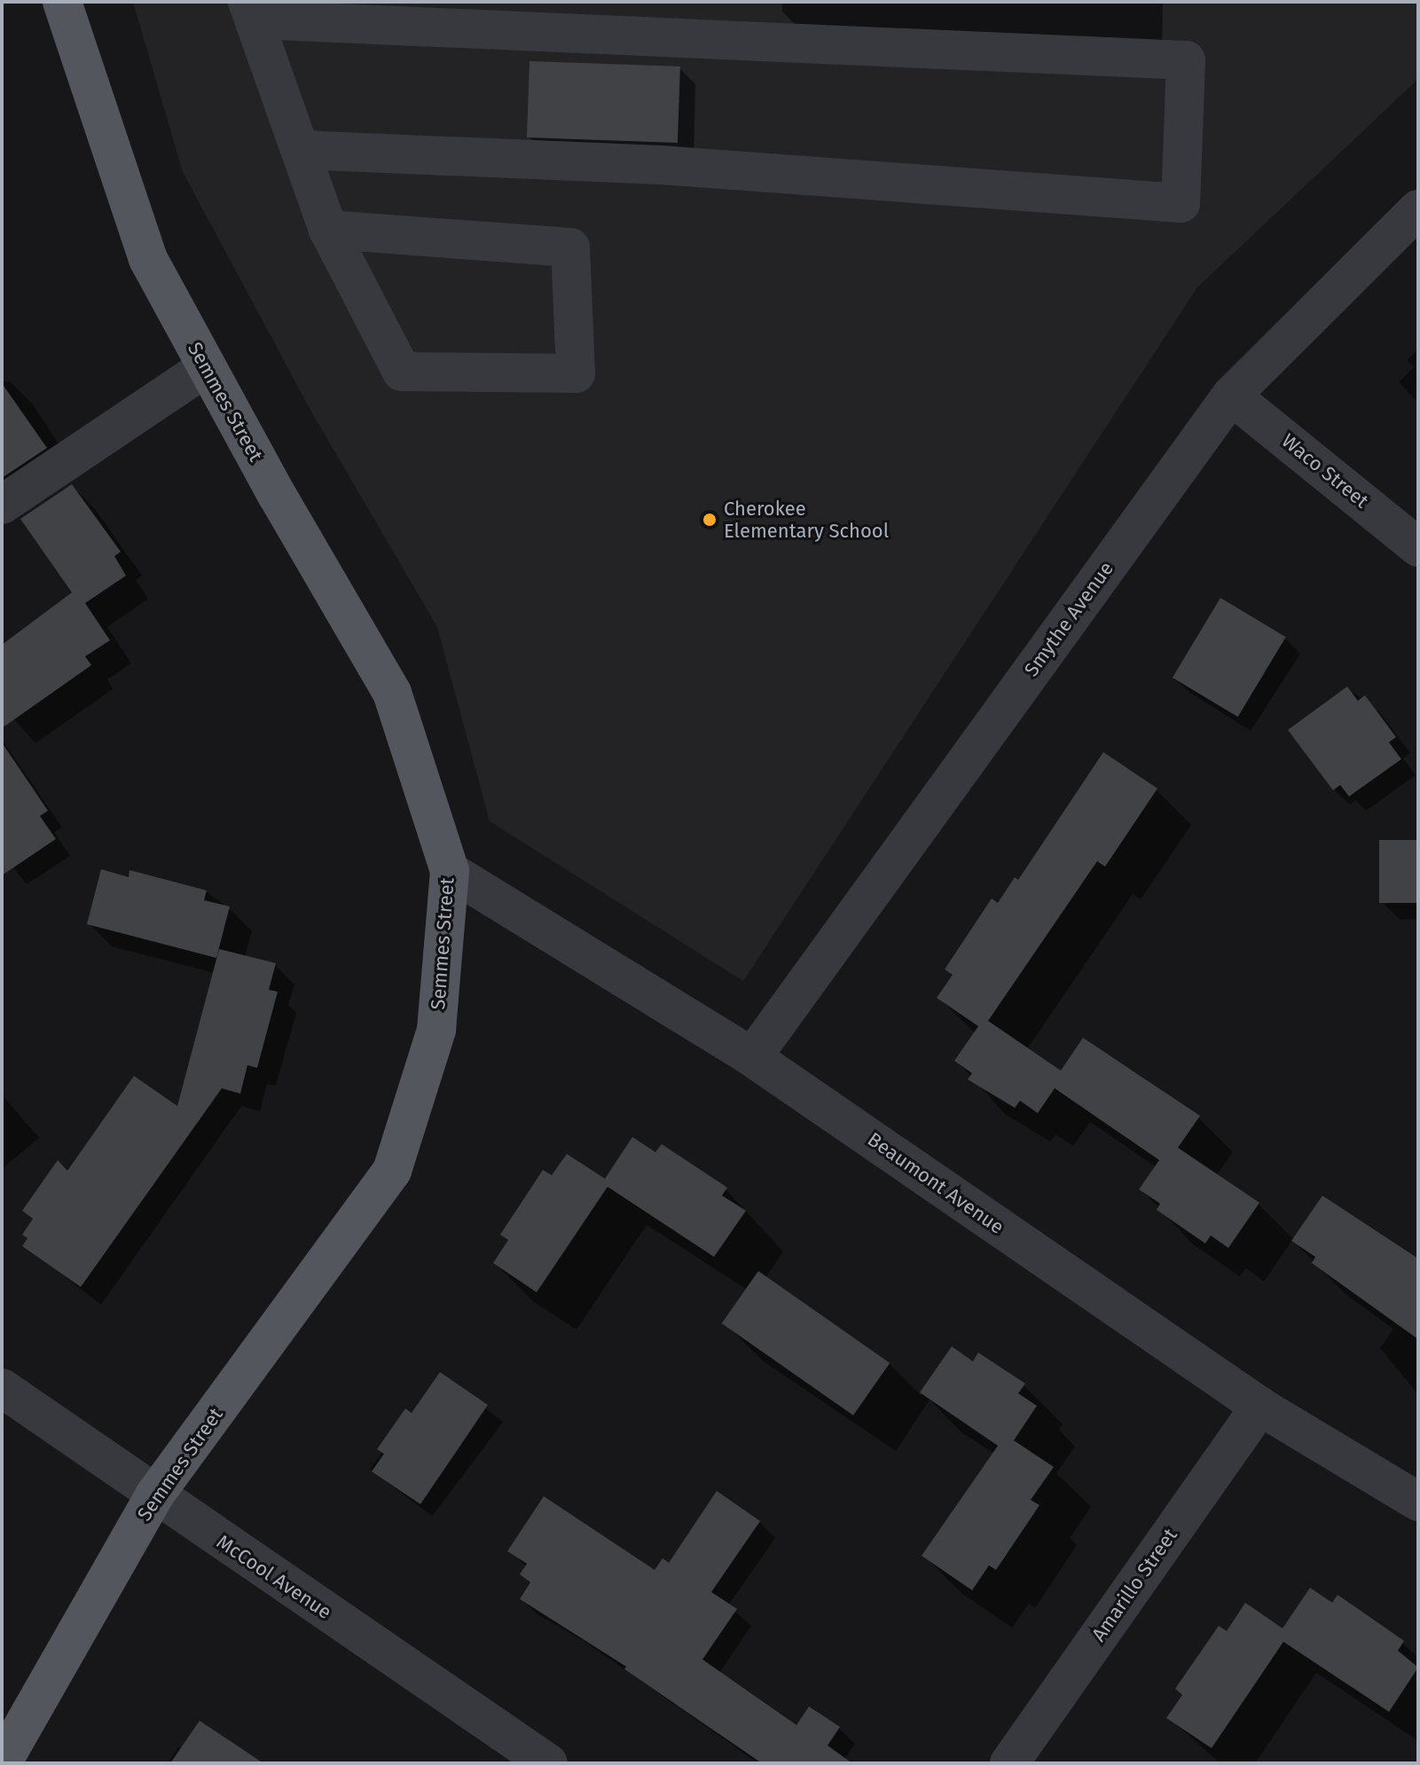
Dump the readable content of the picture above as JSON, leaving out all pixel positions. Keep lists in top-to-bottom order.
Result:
{
  "streets": {
    "main road": ["Semmes Street"],
    "street": [
      "Waco Street",
      "Smythe Avenue",
      "Beaumont Avenue",
      "McCool Avenue",
      "Amarillo Street"
    ]
  },
  "crossings": [
    ["Semmes Street", "Beaumont Avenue"],
    ["Semmes Street", "McCool Avenue"],
    ["Waco Street", "Smythe Avenue"],
    ["Smythe Avenue", "Beaumont Avenue"],
    ["Beaumont Avenue", "Amarillo Street"]
  ],
  "places": ["Cherokee Elementary School"]
}
